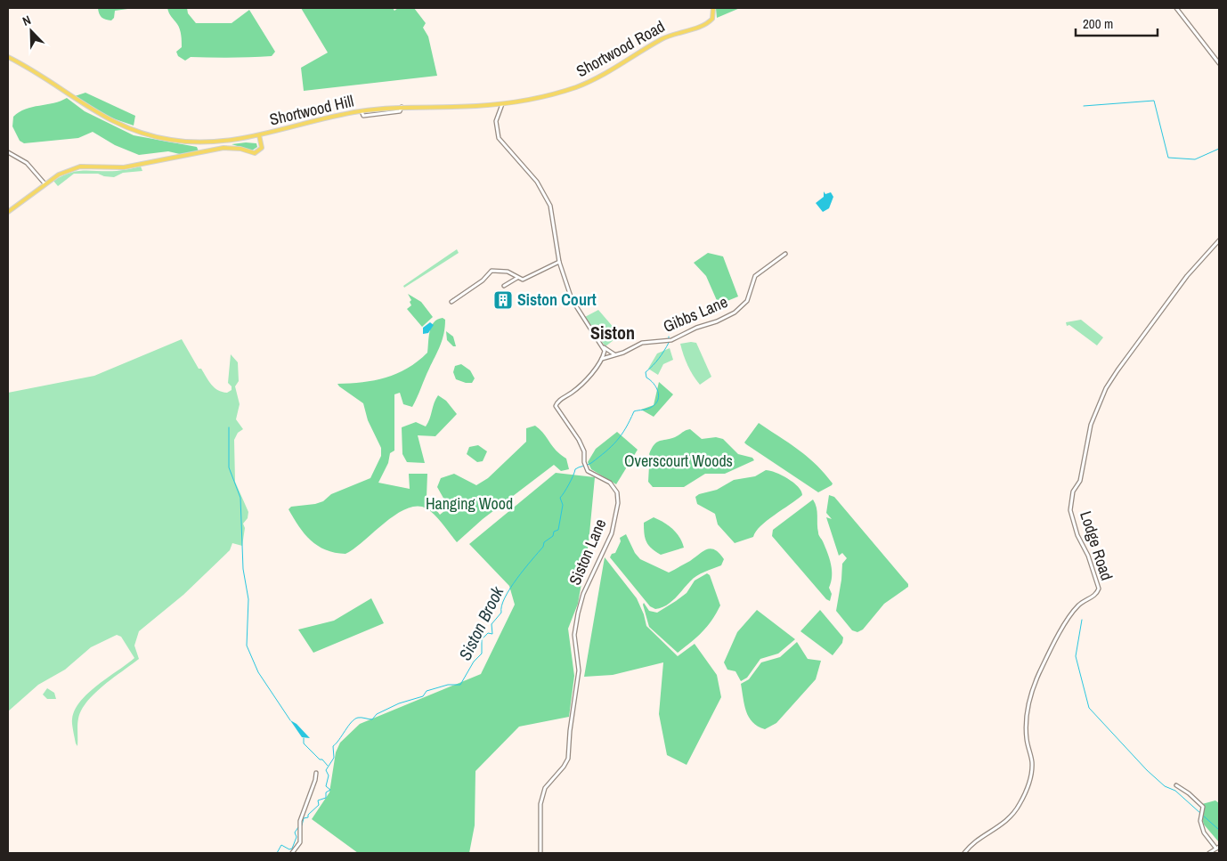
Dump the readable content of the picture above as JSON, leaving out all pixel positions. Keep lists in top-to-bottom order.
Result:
{
  "streets": {
    "main road": ["Shortwood Road", "Shortwood Hill"],
    "street": ["Gibbs Lane", "Lodge Road", "Siston Lane"]
  },
  "crossings": [
    ["Shortwood Road", "Shortwood Hill"],
    ["Gibbs Lane", "Siston Lane"]
  ],
  "districts": ["Siston"],
  "water": ["Siston Brook"],
  "parks": ["Overscourt Woods", "Hanging Wood"],
  "places": {
    "building": ["Siston Court"]
  },
  "scale_bar": "200 m",
  "north": "top left"
}
